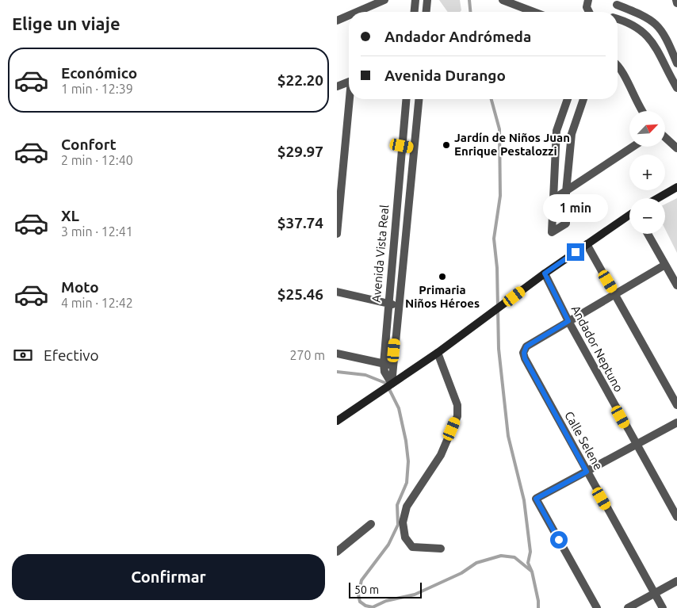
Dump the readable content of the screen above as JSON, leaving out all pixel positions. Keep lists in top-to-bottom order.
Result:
{
  "streets": {
    "street": ["Avenida Vista Real", "Andador Neptuno", "Calle Selene"]
  },
  "crossings": [
    ["Andador Neptuno", "Calle Selene"]
  ],
  "places": ["Jardín de Niños Juan Enrique Pestalozzi", "Primaria Niños Héroes"],
  "scale_bar": "50 m",
  "north": "top right",
  "page": {
    "heading": "Elige un viaje",
    "banner": ["Andador Andrómeda", "Avenida Durango"],
    "list": [
      {
        "name": "Económico",
        "note": "1 min · 12:39",
        "value": "$22.20"
      },
      {
        "name": "Confort",
        "note": "2 min · 12:40",
        "value": "$29.97"
      },
      {
        "name": "XL",
        "note": "3 min · 12:41",
        "value": "$37.74"
      },
      {
        "name": "Moto",
        "note": "4 min · 12:42",
        "value": "$25.46"
      }
    ],
    "map_buttons": ["+", "−"],
    "bubble": "1 min",
    "pay": ["Efectivo", "270 m"],
    "buttons": "Confirmar",
    "scale": "50 m"
  }
}
